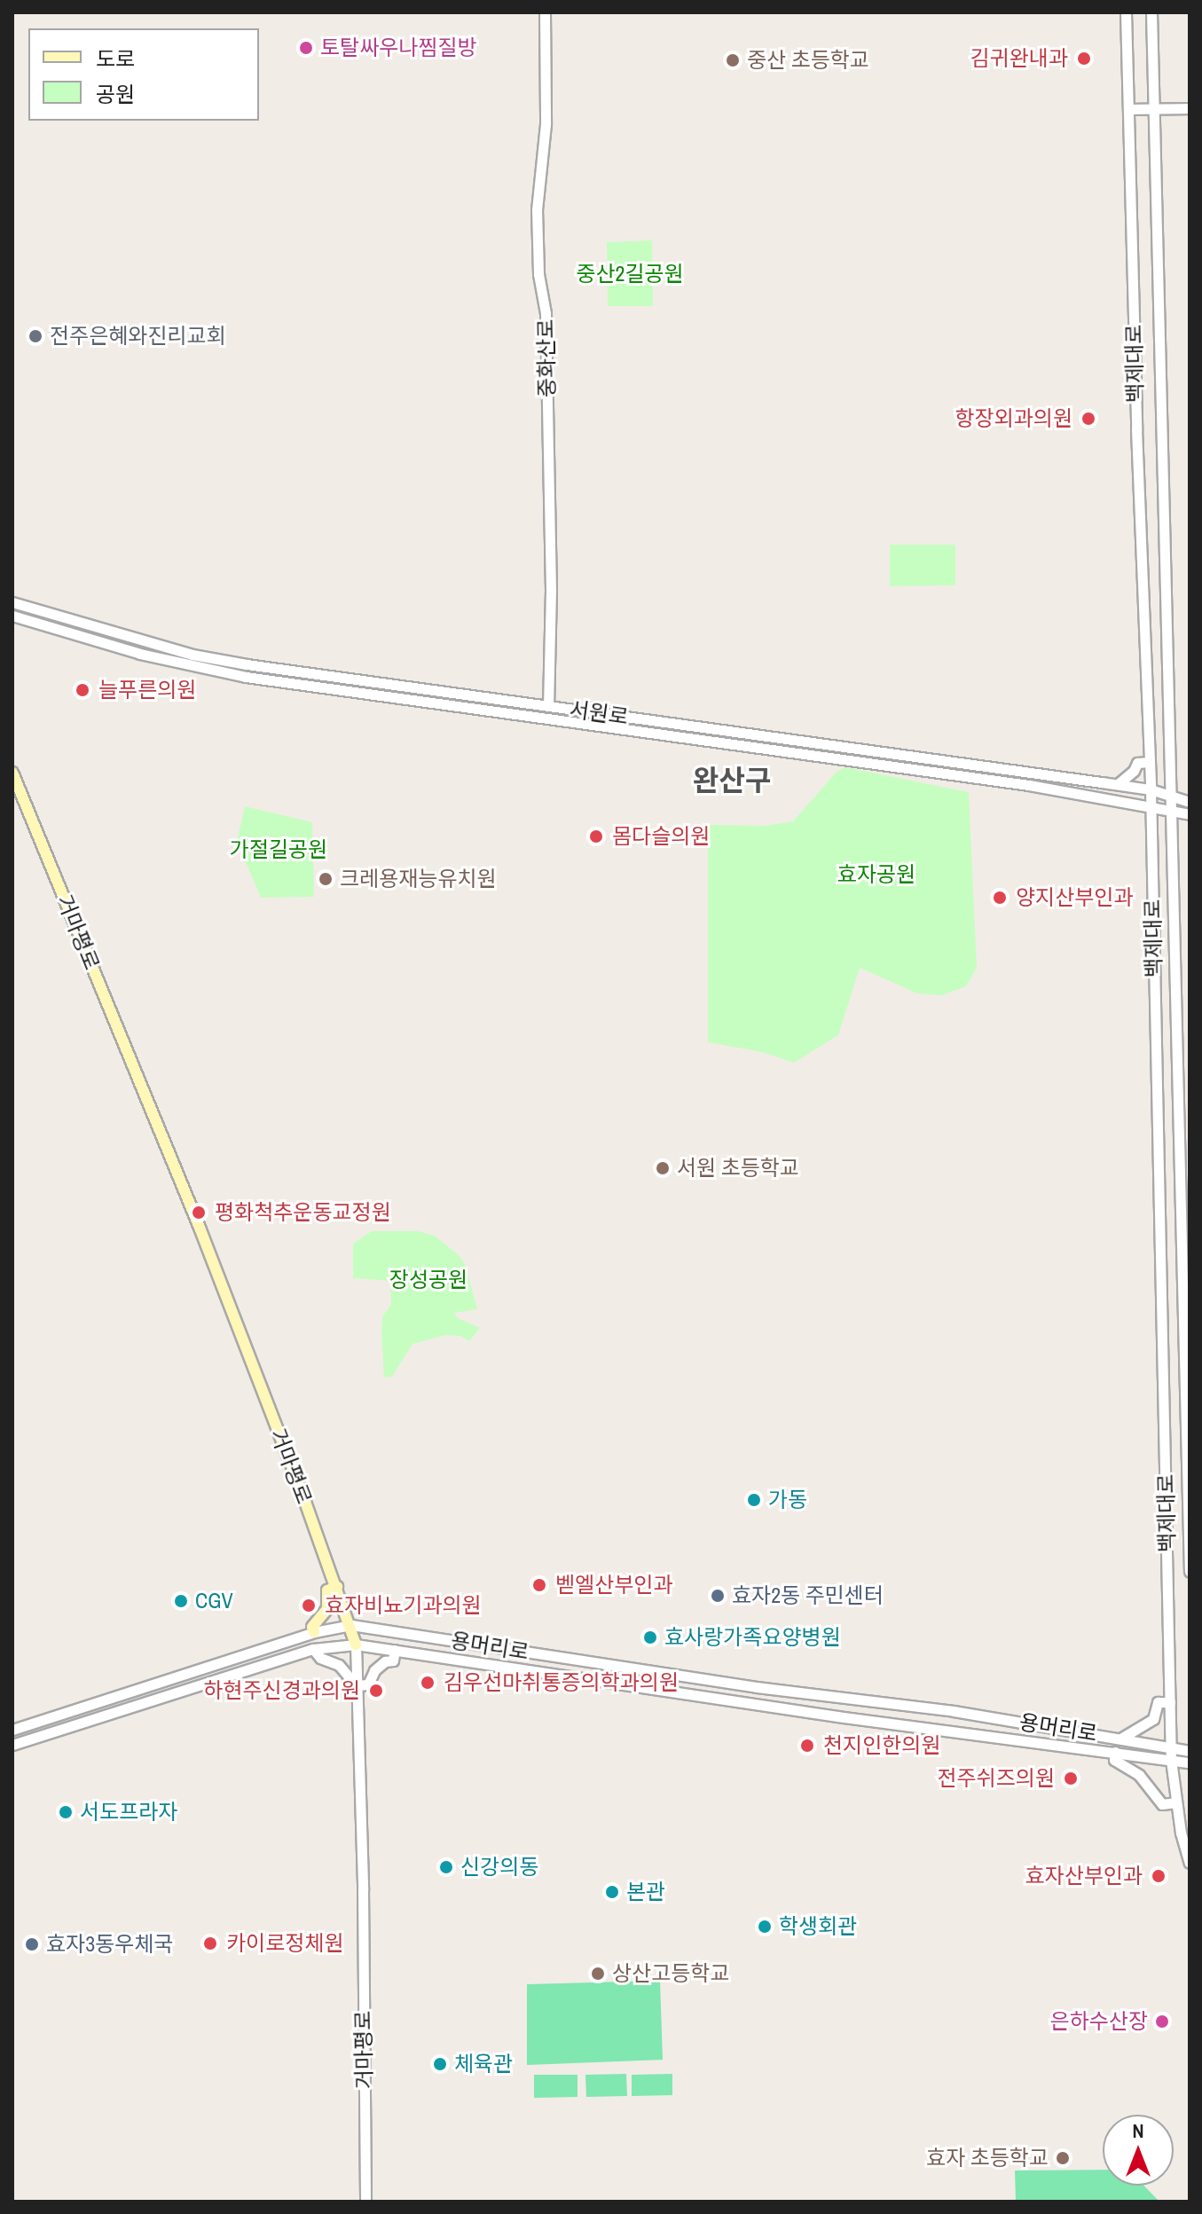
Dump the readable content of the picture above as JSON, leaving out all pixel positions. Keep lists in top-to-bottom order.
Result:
{
  "streets": {
    "main road": ["거마평로"],
    "street": [
      "중화산로",
      "백제대로",
      "서원로",
      "용머리로"
    ]
  },
  "crossings": [
    ["중화산로", "서원로"],
    ["백제대로", "서원로"],
    ["백제대로", "용머리로"],
    ["거마평로", "용머리로"]
  ],
  "districts": ["완산구"],
  "parks": [
    "중산2길공원",
    "가절길공원",
    "효자공원",
    "장성공원"
  ],
  "places": [
    "토탈싸우나찜질방",
    "김귀완내과",
    "중산 초등학교",
    "전주은혜와진리교회",
    "항장외과의원",
    "늘푸른의원",
    "몸다슬의원",
    "크레용재능유치원",
    "양지산부인과",
    "서원 초등학교",
    "평화척추운동교정원",
    "가동",
    "벧엘산부인과",
    "효자2동 주민센터",
    "CGV",
    "효자비뇨기과의원",
    "효사랑가족요양병원",
    "김우선마취통증의학과의원",
    "하현주신경과의원",
    "천지인한의원",
    "전주쉬즈의원",
    "서도프라자",
    "신강의동",
    "효자산부인과",
    "본관",
    "학생회관",
    "카이로정체원",
    "효자3동우체국",
    "상산고등학교",
    "은하수산장",
    "체육관",
    "효자 초등학교"
  ],
  "legend": ["도로", "공원"],
  "north": "top"
}
